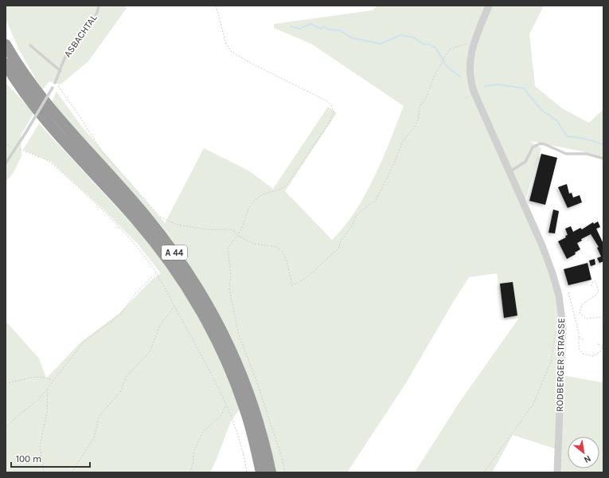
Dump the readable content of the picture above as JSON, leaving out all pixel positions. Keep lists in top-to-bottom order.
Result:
{
  "streets": {
    "highway": ["A 44"],
    "street": ["RODBERGER STRASSE"],
    "lane": ["ASBACHTAL"]
  },
  "scale_bar": "100 m",
  "north": "bottom right"
}
